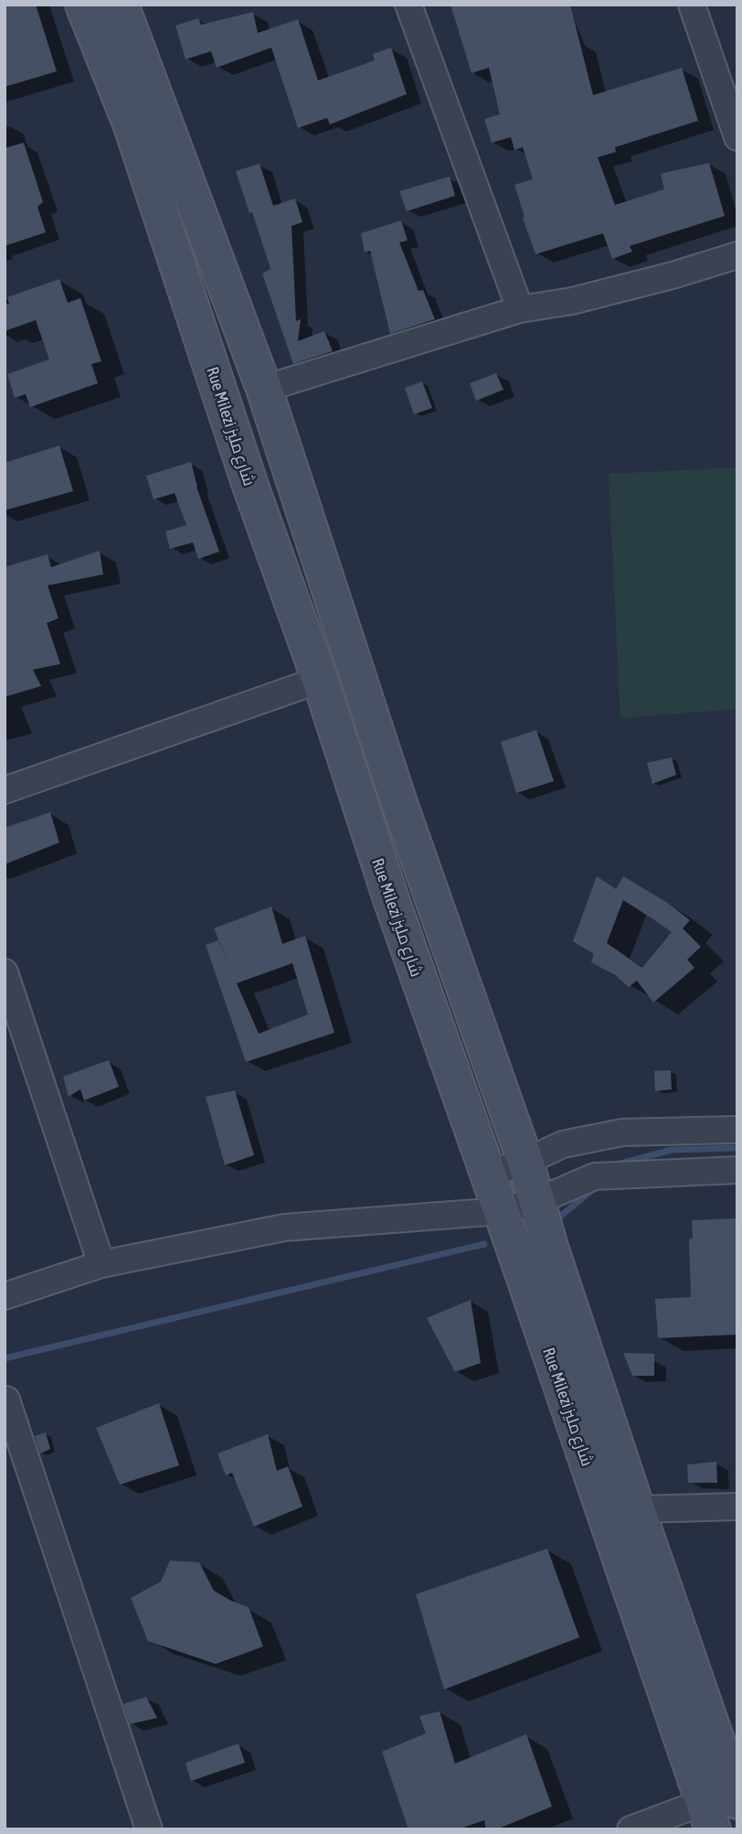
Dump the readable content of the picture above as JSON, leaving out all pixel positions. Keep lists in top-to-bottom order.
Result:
{
  "streets": {
    "street": ["Rue Milezi شارع مليز"]
  }
}
